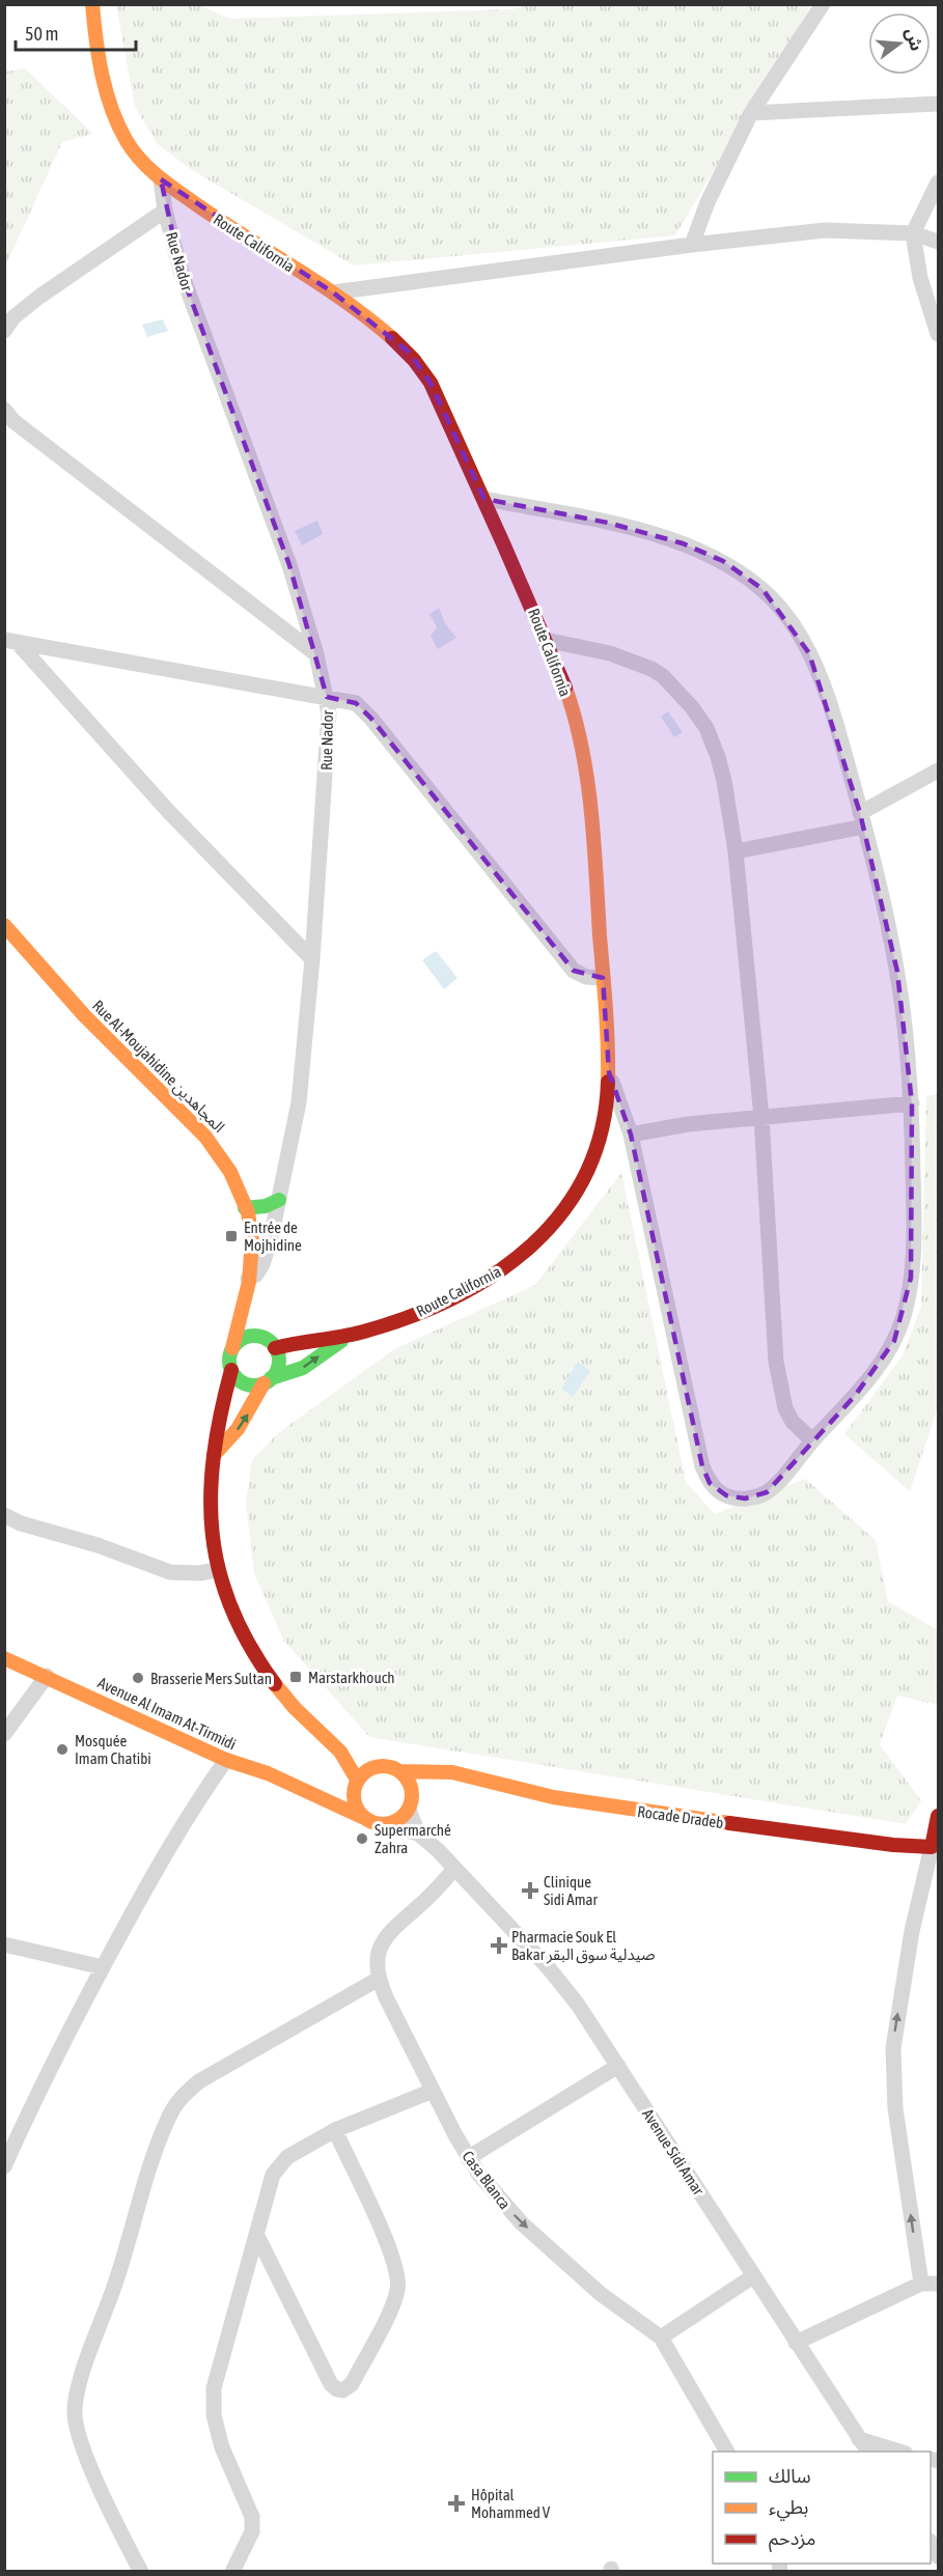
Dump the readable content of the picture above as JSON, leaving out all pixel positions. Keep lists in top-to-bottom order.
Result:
{
  "streets": {
    "street": [
      "Route California",
      "Rue Nador",
      "Rue Al-Moujahidine المجاهدين",
      "Avenue Al Imam At-Tirmidi",
      "Rocade Dradeb",
      "Avenue Sidi Amar",
      "Casa Blanca"
    ]
  },
  "crossings": [
    ["Route California", "Rue Nador"],
    ["Route California", "Rue Al-Moujahidine المجاهدين"],
    ["Rue Nador", "Rue Al-Moujahidine المجاهدين"],
    ["Avenue Al Imam At-Tirmidi", "Rocade Dradeb"],
    ["Avenue Sidi Amar", "Casa Blanca"]
  ],
  "one_way": ["Casa Blanca"],
  "places": {
    "transit": ["Entrée de Mojhidine", "Marstarkhouch"],
    "other": ["Brasserie Mers Sultan", "Mosquée Imam Chatibi", "Supermarché Zahra"],
    "health": ["Clinique Sidi Amar", "Pharmacie Souk El Bakar صيدلية سوق البقر", "Hôpital Mohammed V"]
  },
  "legend": ["سالك", "بطيء", "مزدحم"],
  "scale_bar": "50 m",
  "north": "right"
}
